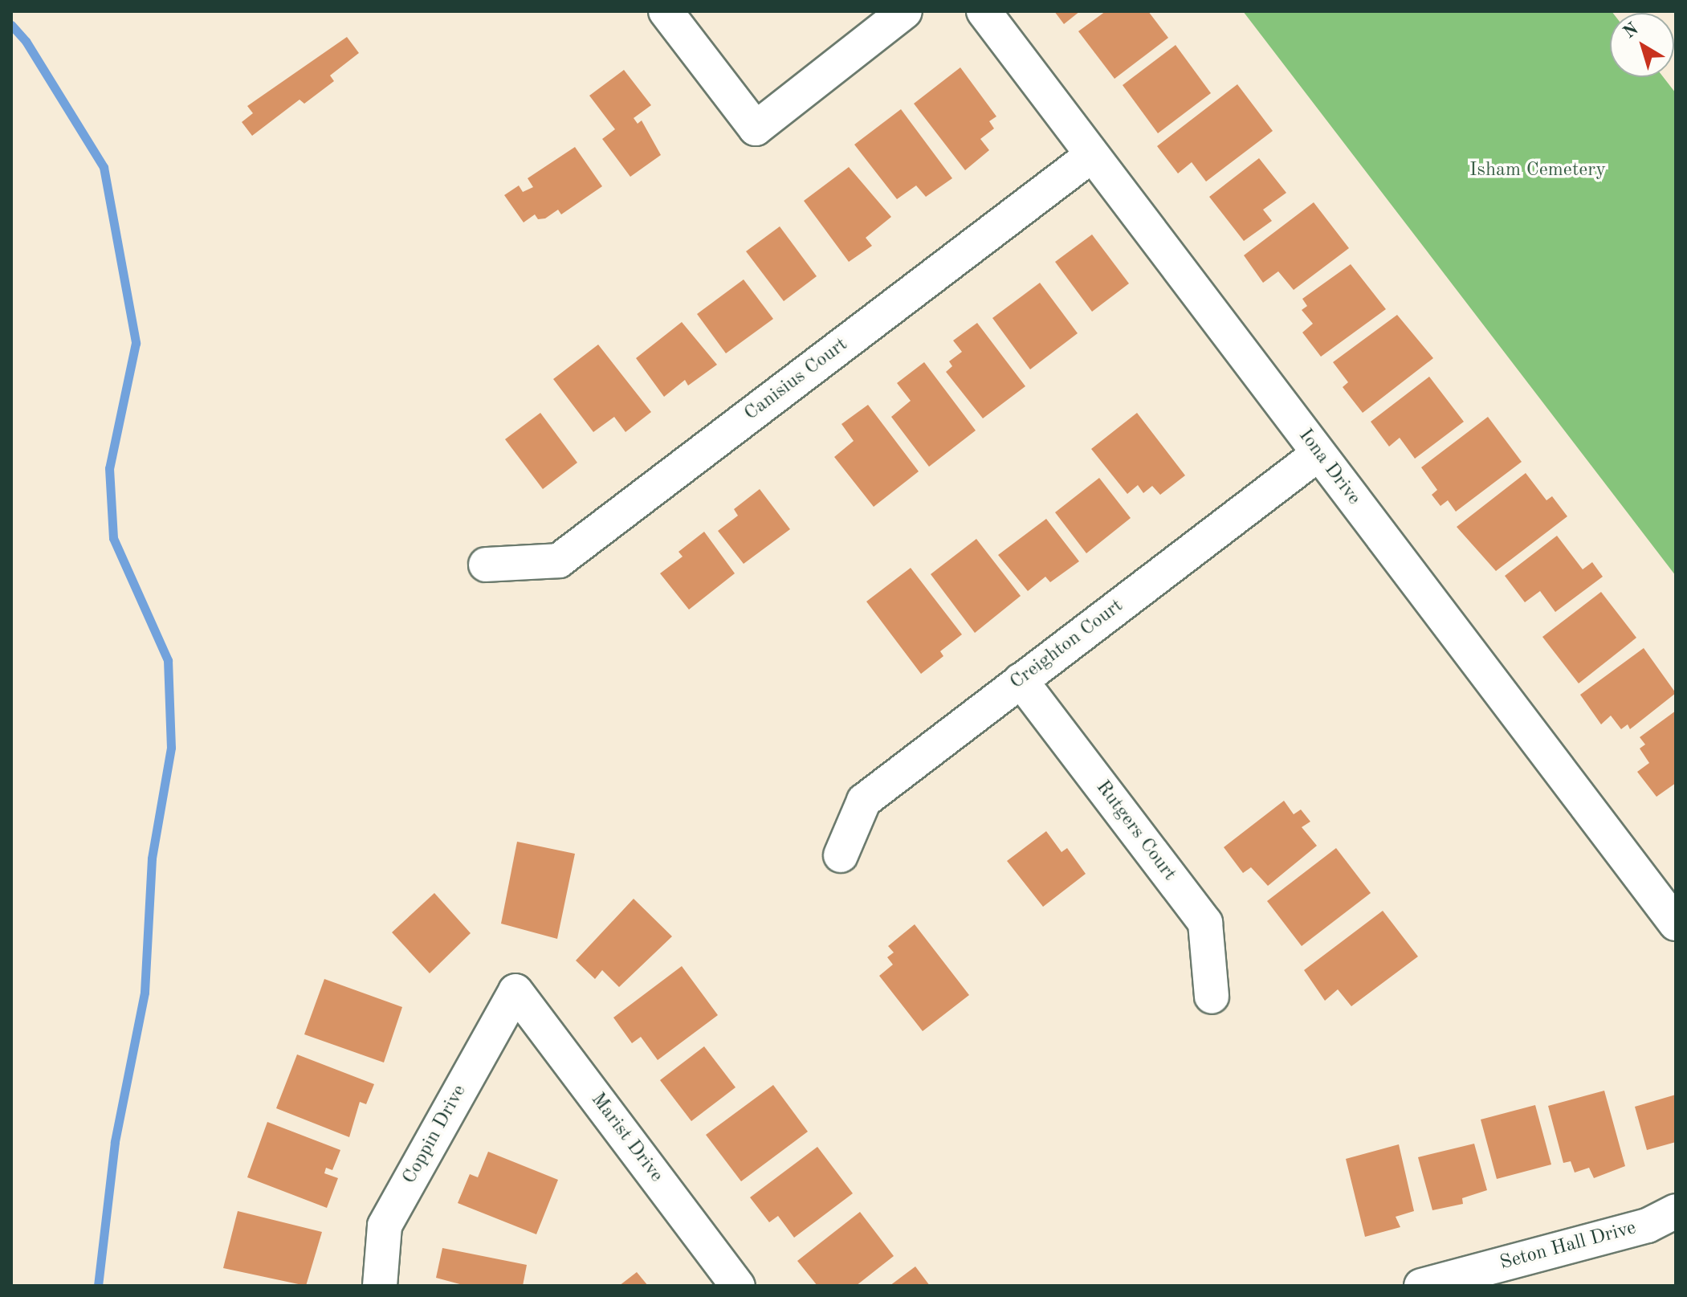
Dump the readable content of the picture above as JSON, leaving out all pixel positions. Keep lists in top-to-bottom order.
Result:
{
  "streets": {
    "street": [
      "Canisius Court",
      "Iona Drive",
      "Creighton Court",
      "Rutgers Court",
      "Coppin Drive",
      "Marist Drive",
      "Seton Hall Drive"
    ]
  },
  "crossings": [
    ["Canisius Court", "Iona Drive"],
    ["Iona Drive", "Creighton Court"],
    ["Creighton Court", "Rutgers Court"],
    ["Coppin Drive", "Marist Drive"]
  ],
  "parks": ["Isham Cemetery"],
  "north": "top left"
}
